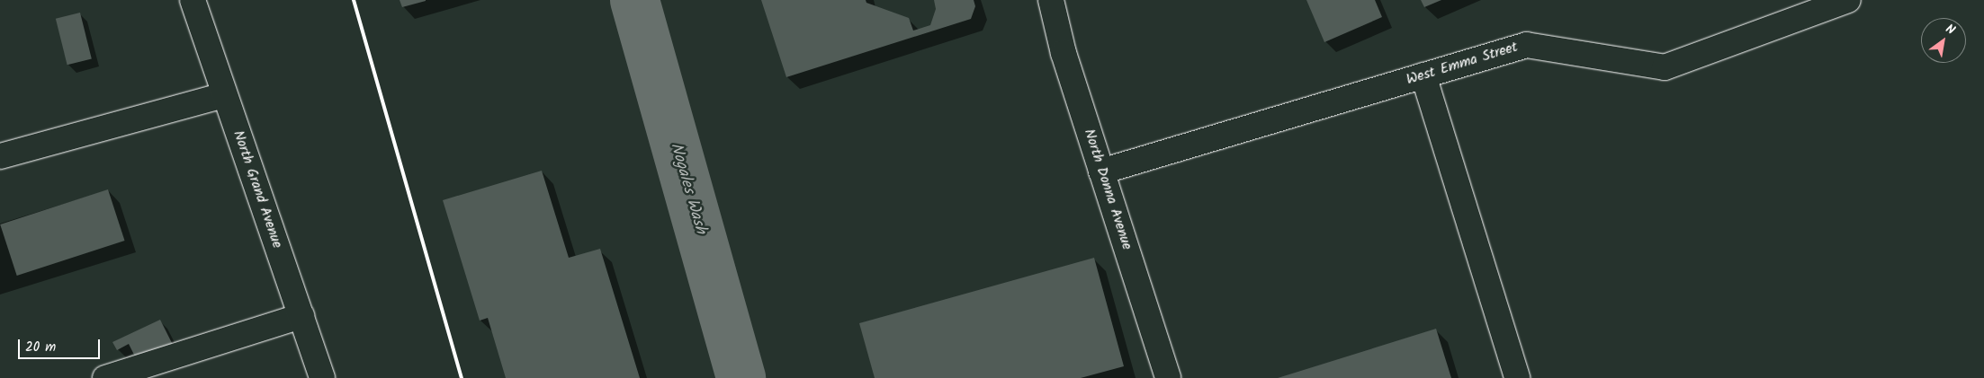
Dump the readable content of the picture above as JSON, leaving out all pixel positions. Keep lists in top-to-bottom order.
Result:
{
  "streets": {
    "street": ["West Emma Street", "North Grand Avenue", "North Donna Avenue"]
  },
  "crossings": [
    ["West Emma Street", "North Donna Avenue"]
  ],
  "water": ["Nogales Wash"],
  "scale_bar": "20 m",
  "north": "top right"
}
